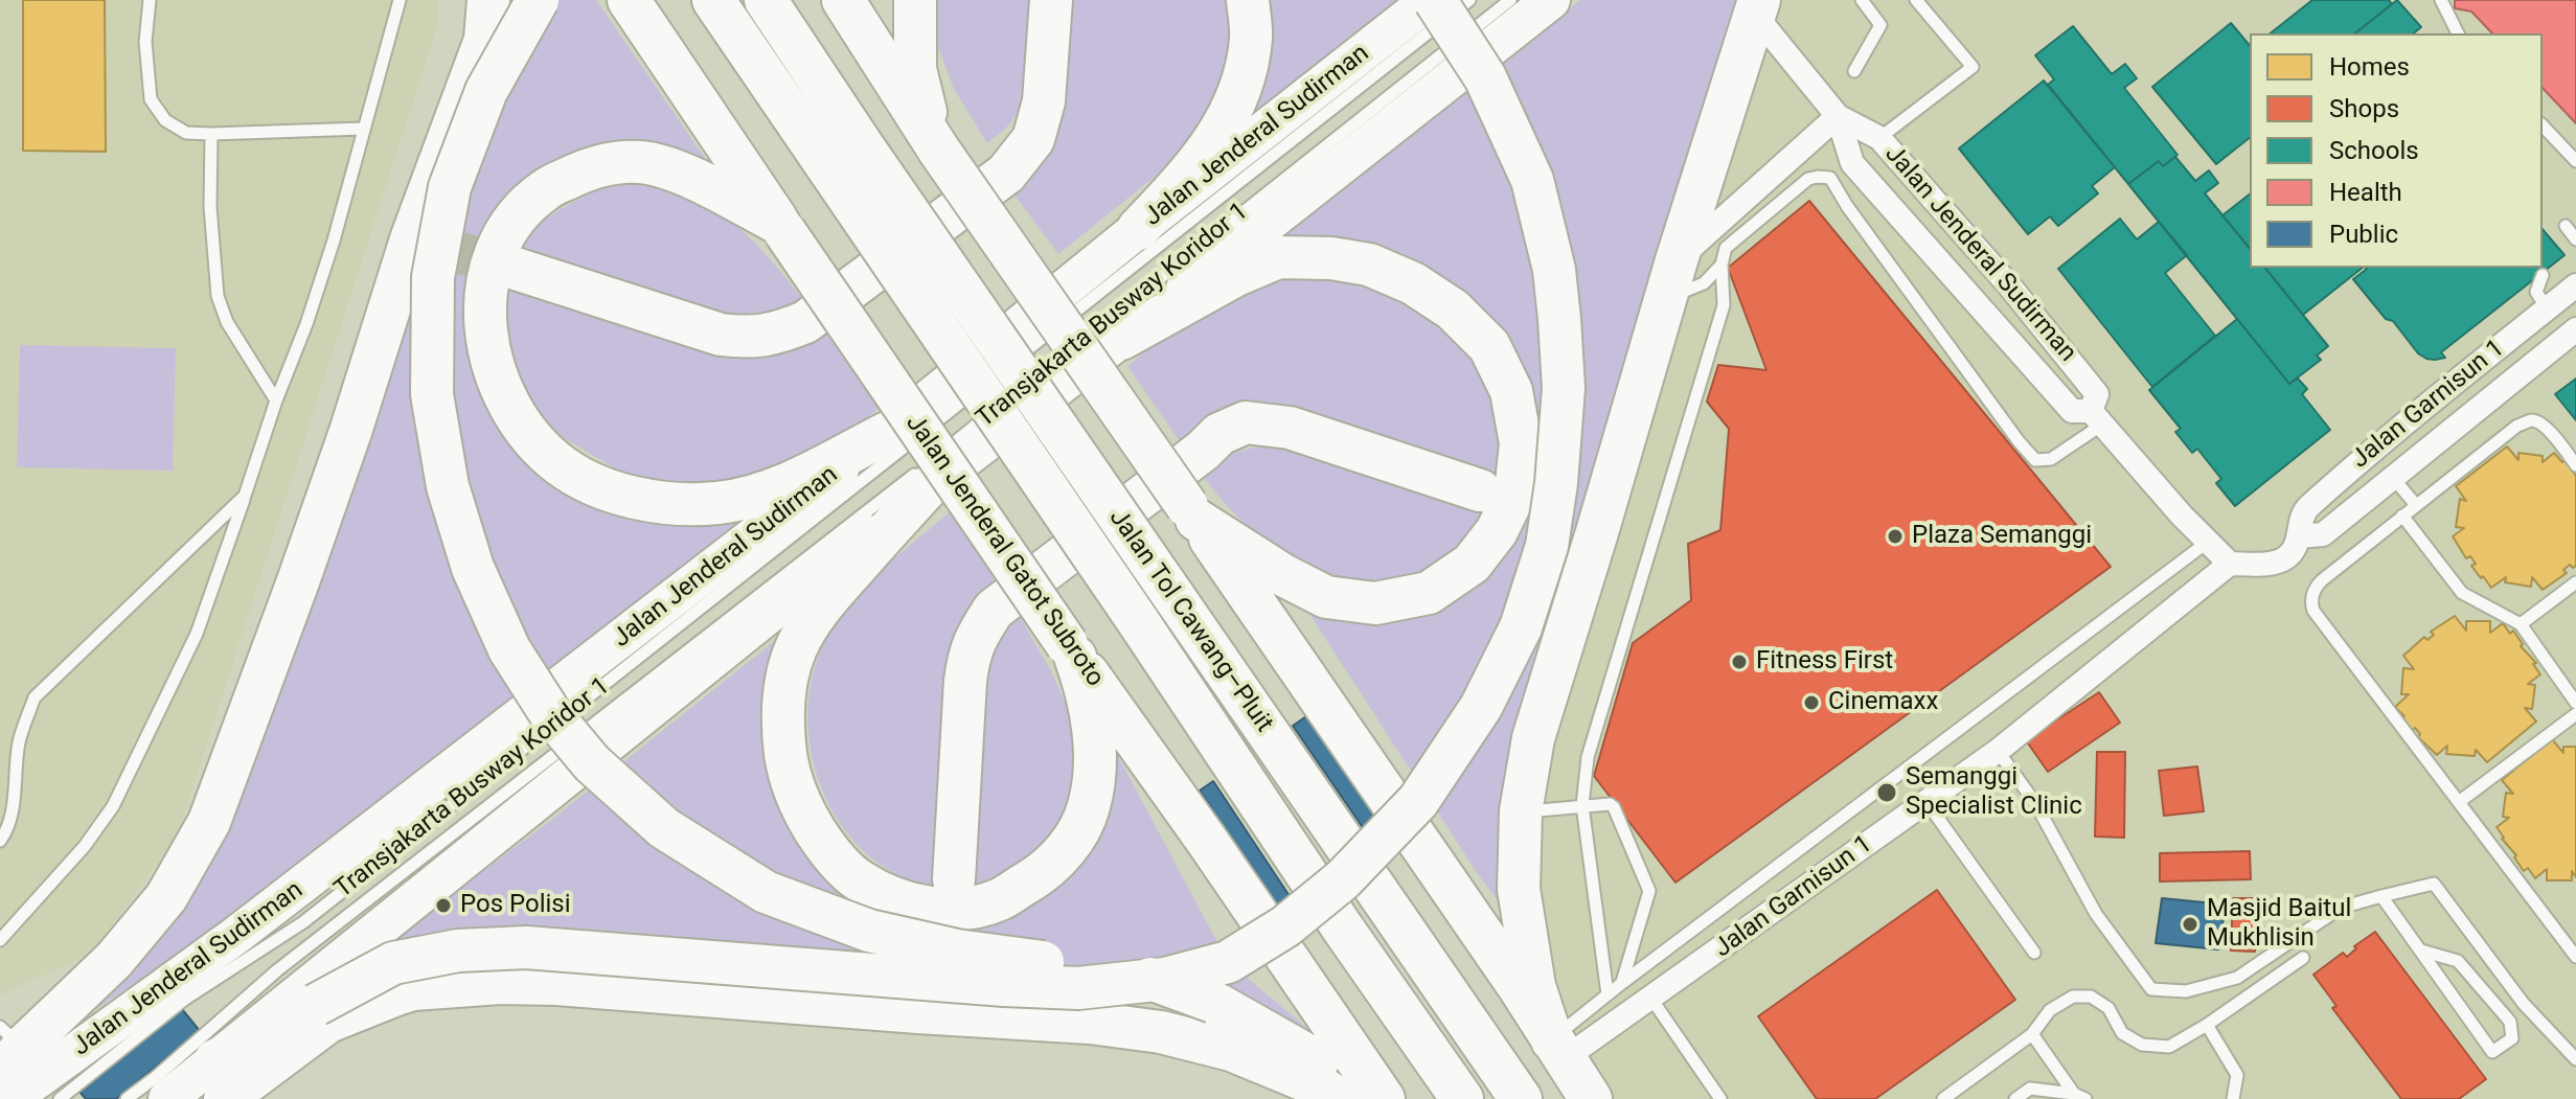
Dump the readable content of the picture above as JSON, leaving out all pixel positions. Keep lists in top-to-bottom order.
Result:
{
  "streets": {
    "highway": ["Jalan Jenderal Gatot Subroto", "Jalan Tol Cawang–Pluit"],
    "main road": ["Jalan Jenderal Sudirman"],
    "street": ["Jalan Garnisun 1"],
    "lane": ["Transjakarta Busway Koridor 1"]
  },
  "crossings": [
    ["Jalan Jenderal Sudirman", "Jalan Garnisun 1"]
  ],
  "places": [
    "Plaza Semanggi",
    "Fitness First",
    "Cinemaxx",
    "Semanggi Specialist Clinic",
    "Pos Polisi",
    "Masjid Baitul Mukhlisin"
  ],
  "legend": [
    "Homes",
    "Shops",
    "Schools",
    "Health",
    "Public"
  ]
}
